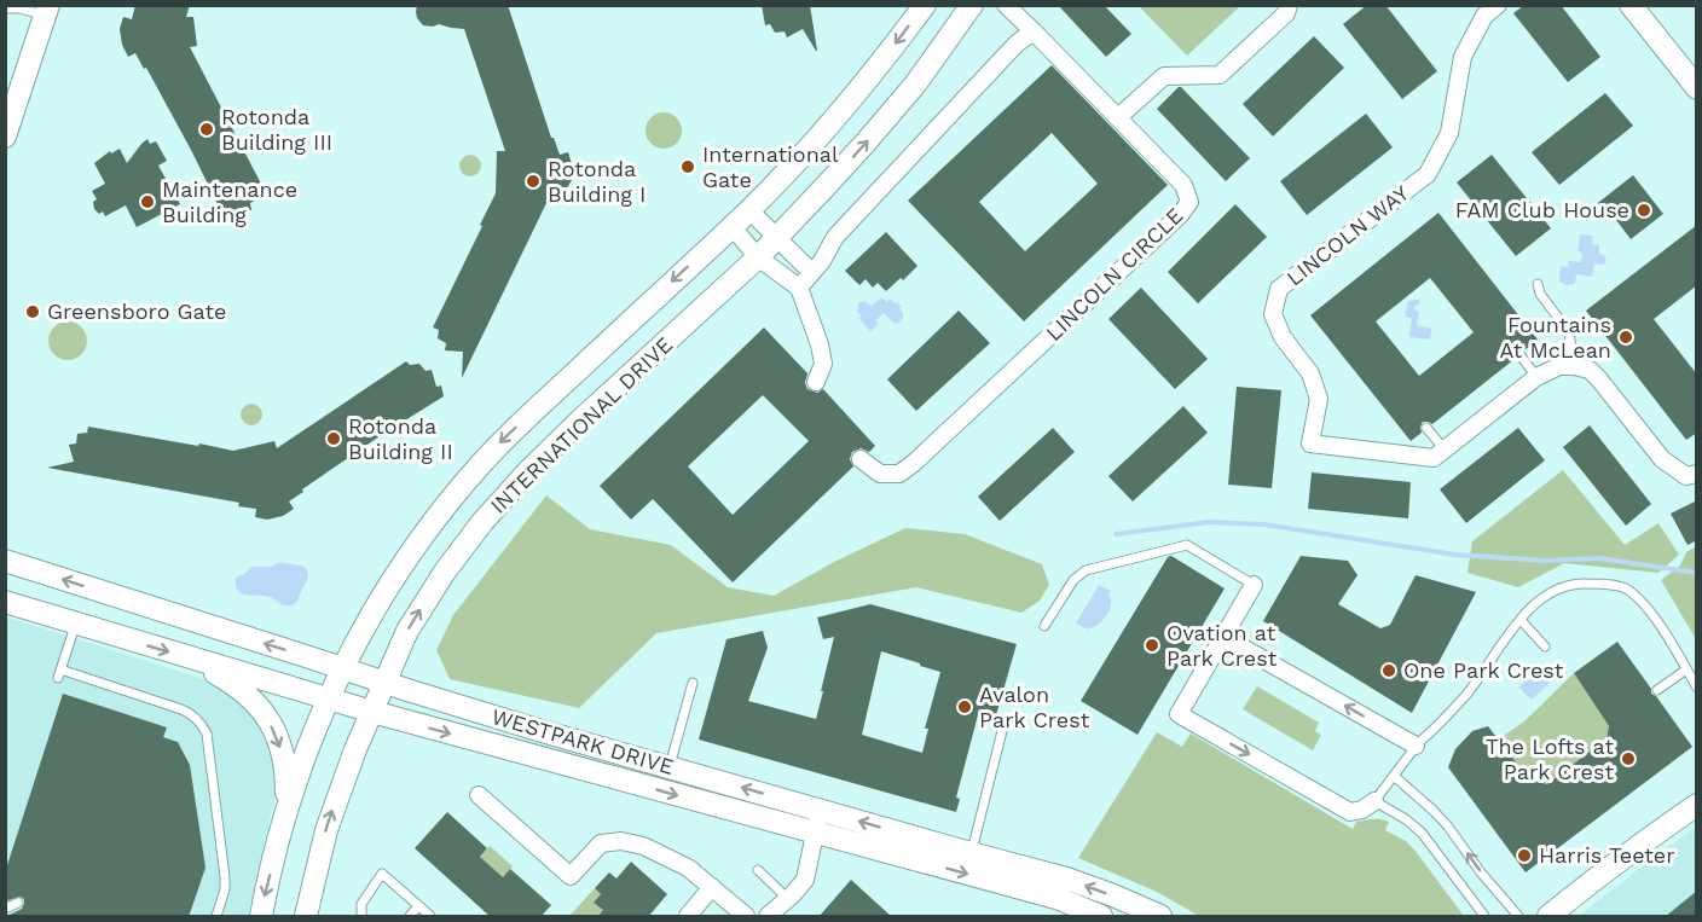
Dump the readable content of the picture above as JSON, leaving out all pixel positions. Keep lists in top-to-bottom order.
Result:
{
  "streets": {
    "main road": ["INTERNATIONAL DRIVE", "WESTPARK DRIVE"],
    "street": ["LINCOLN WAY", "LINCOLN CIRCLE"]
  },
  "crossings": [
    ["INTERNATIONAL DRIVE", "WESTPARK DRIVE"]
  ],
  "places": [
    "Rotonda Building III",
    "International Gate",
    "Rotonda Building I",
    "Maintenance Building",
    "FAM Club House",
    "Greensboro Gate",
    "Fountains At McLean",
    "Rotonda Building II",
    "Ovation at Park Crest",
    "One Park Crest",
    "Avalon Park Crest",
    "The Lofts at Park Crest",
    "Harris Teeter"
  ]
}
